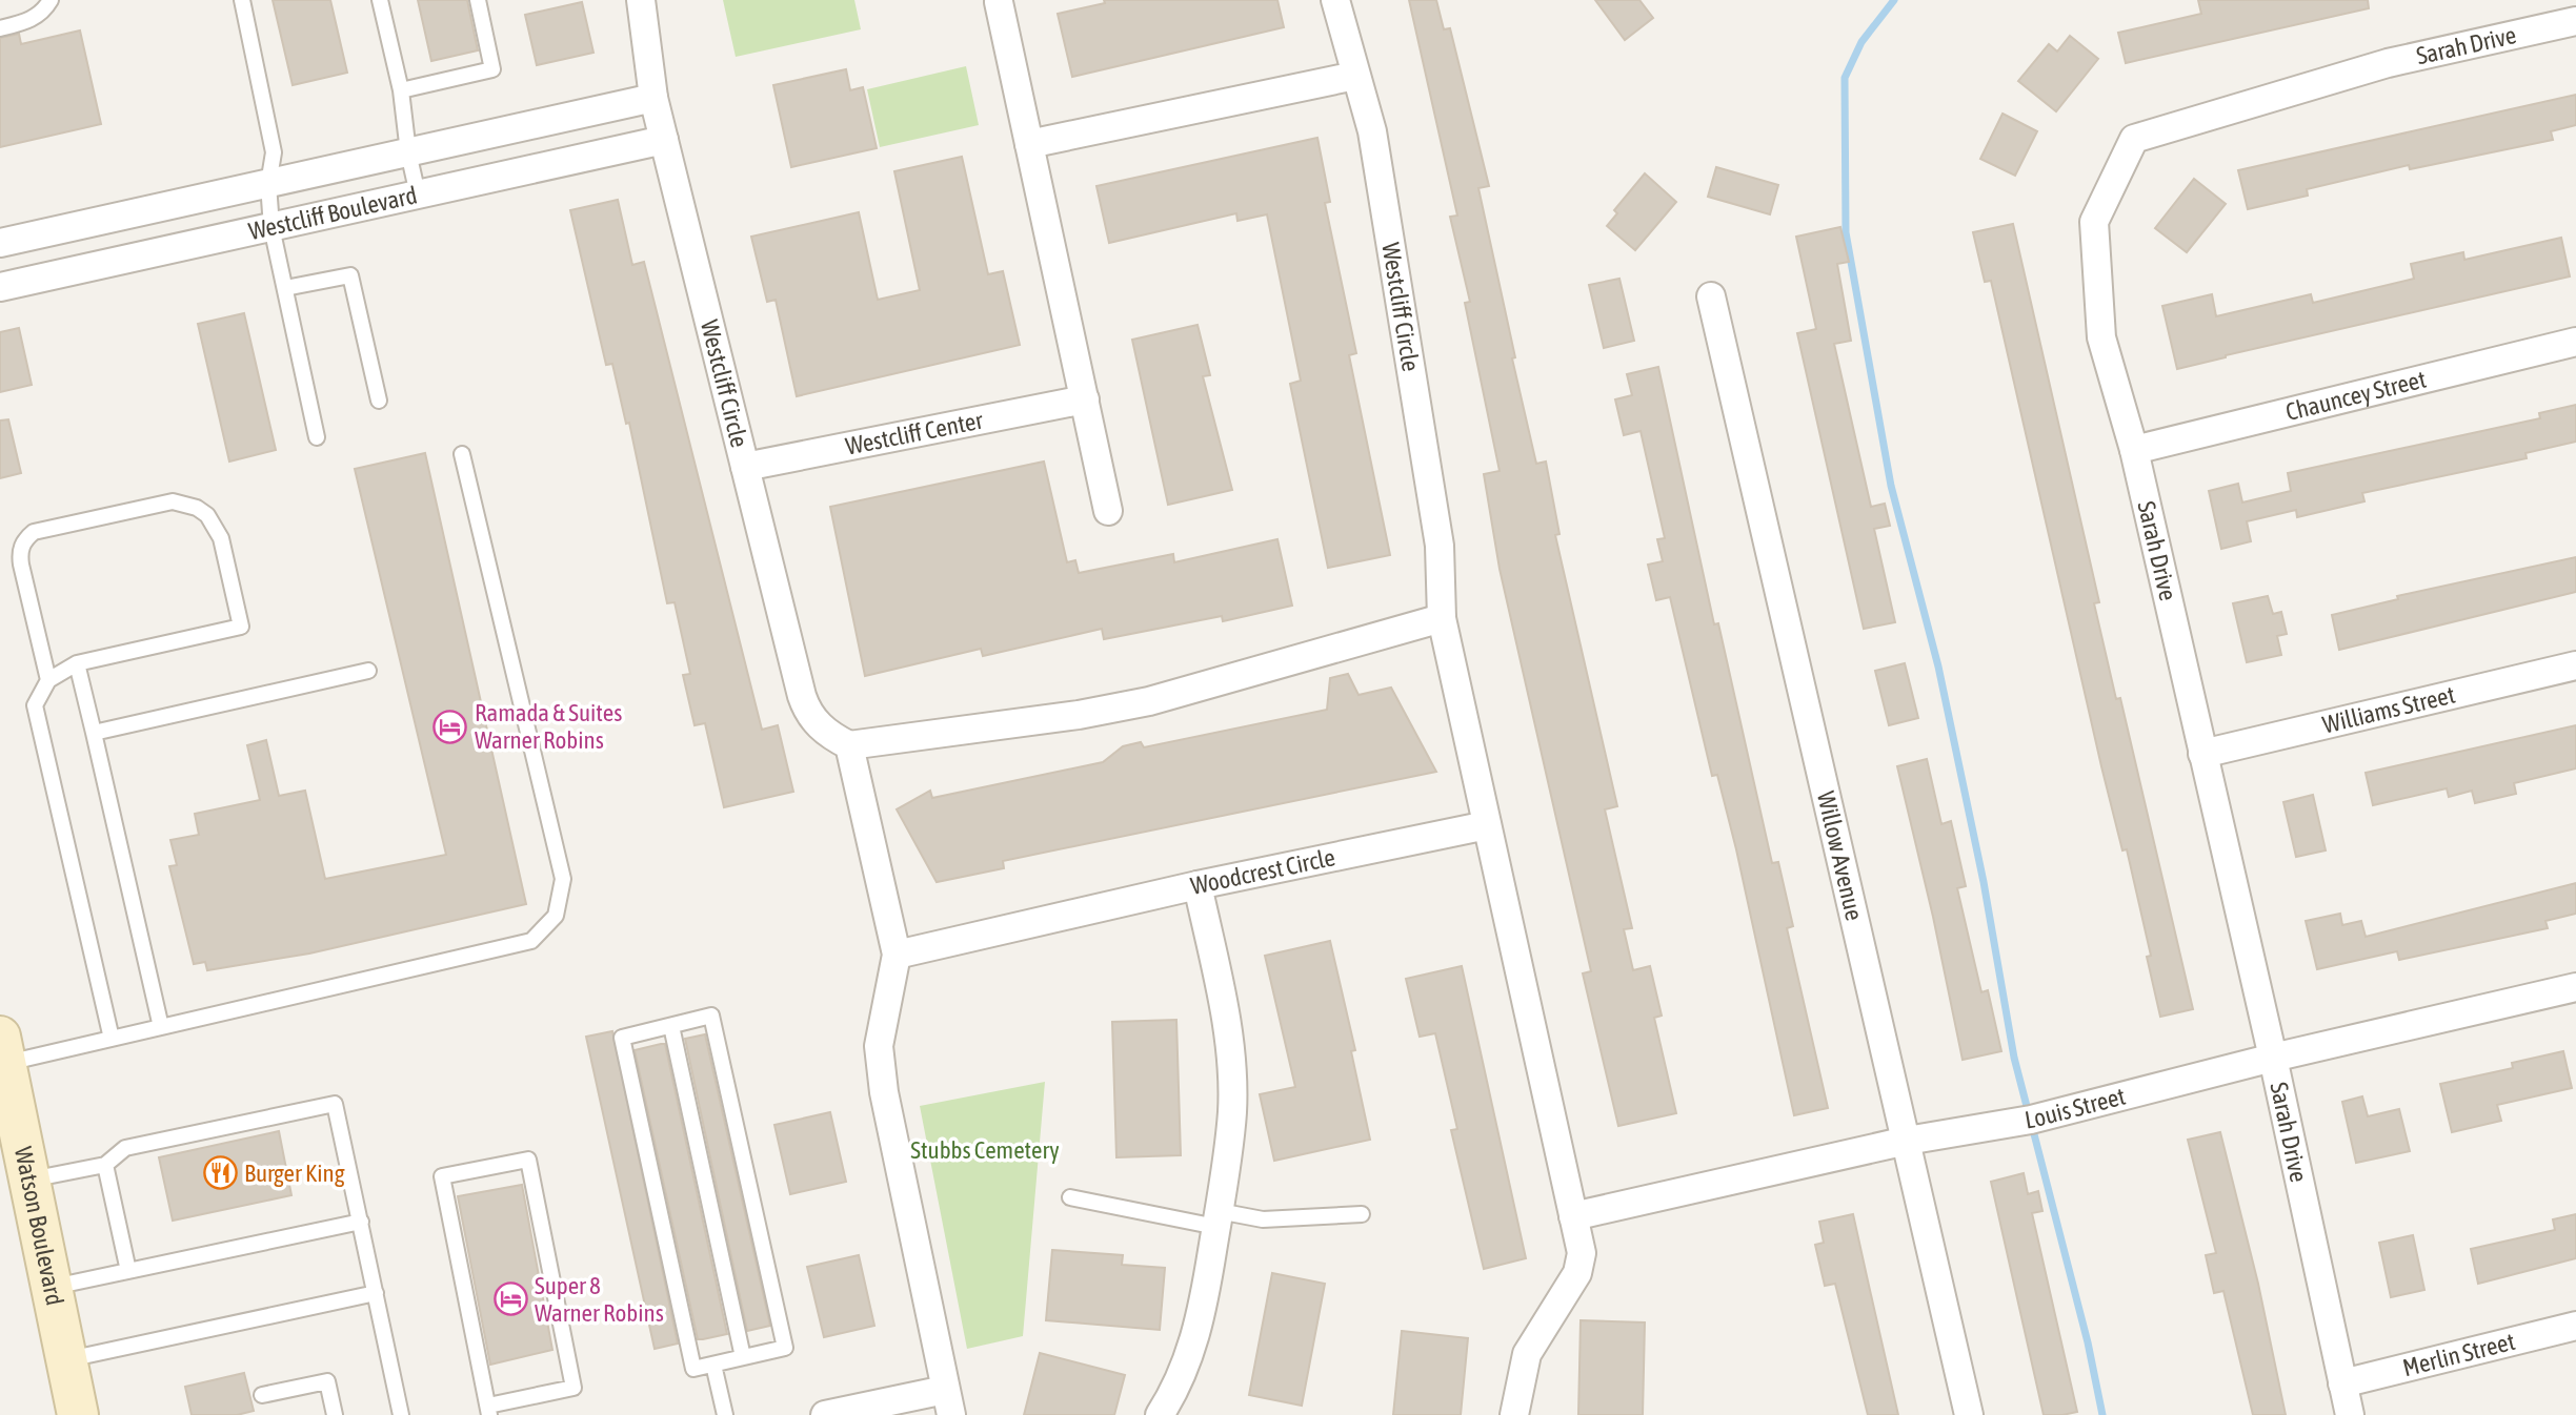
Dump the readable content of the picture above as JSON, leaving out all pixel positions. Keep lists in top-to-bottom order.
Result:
{
  "streets": {
    "main road": ["Watson Boulevard"],
    "street": [
      "Sarah Drive",
      "Westcliff Boulevard",
      "Westcliff Circle",
      "Chauncey Street",
      "Westcliff Center",
      "Williams Street",
      "Willow Avenue",
      "Woodcrest Circle",
      "Louis Street",
      "Merlin Street"
    ]
  },
  "crossings": [
    ["Sarah Drive", "Chauncey Street"],
    ["Sarah Drive", "Williams Street"],
    ["Sarah Drive", "Louis Street"],
    ["Sarah Drive", "Merlin Street"],
    ["Westcliff Boulevard", "Westcliff Circle"],
    ["Westcliff Circle", "Westcliff Center"],
    ["Westcliff Circle", "Woodcrest Circle"],
    ["Willow Avenue", "Louis Street"]
  ],
  "parks": ["Stubbs Cemetery"],
  "places": {
    "hotel": ["Ramada & Suites Warner Robins", "Super 8 Warner Robins"],
    "restaurant": ["Burger King"]
  }
}
